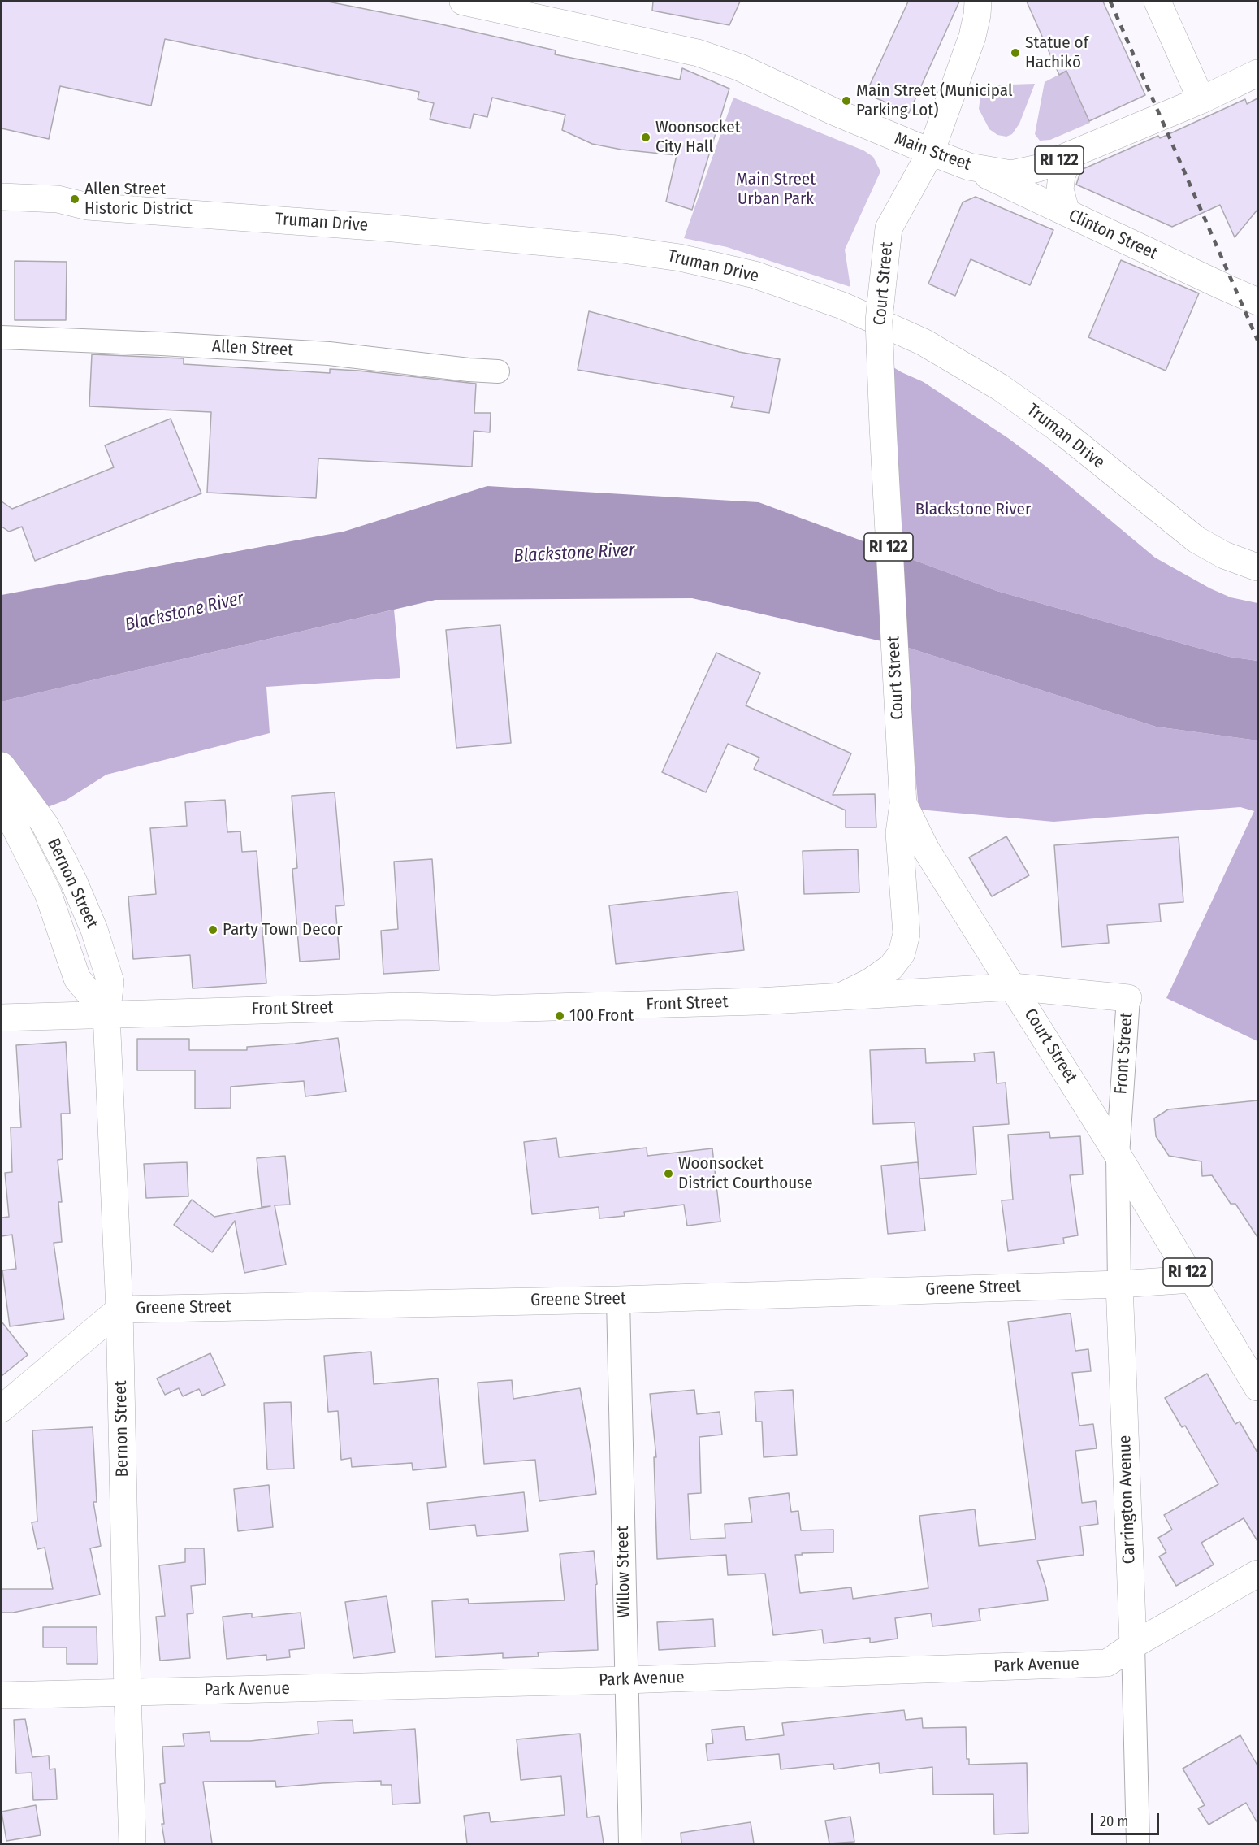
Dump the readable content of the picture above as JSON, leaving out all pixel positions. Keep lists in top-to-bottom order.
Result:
{
  "streets": {
    "main road": [
      "Main Street",
      "RI 122",
      "Truman Drive",
      "Clinton Street",
      "Court Street",
      "Bernon Street",
      "Front Street",
      "Greene Street",
      "Carrington Avenue",
      "Park Avenue"
    ],
    "street": ["Allen Street", "Willow Street"]
  },
  "crossings": [
    ["Main Street", "RI 122"],
    ["Main Street", "Clinton Street"],
    ["Main Street", "Court Street"],
    ["RI 122", "Court Street"],
    ["RI 122", "Front Street"],
    ["RI 122", "Greene Street"],
    ["RI 122", "Carrington Avenue"],
    ["Court Street", "Front Street"],
    ["Court Street", "Carrington Avenue"],
    ["Bernon Street", "Front Street"],
    ["Bernon Street", "Greene Street"],
    ["Bernon Street", "Park Avenue"],
    ["Front Street", "Carrington Avenue"],
    ["Greene Street", "Carrington Avenue"],
    ["Greene Street", "Willow Street"],
    ["Carrington Avenue", "Park Avenue"],
    ["Willow Street", "Park Avenue"]
  ],
  "water": ["Blackstone River"],
  "parks": ["Main Street Urban Park", "Blackstone River"],
  "places": [
    "Statue of Hachikō",
    "Main Street (Municipal Parking Lot)",
    "Woonsocket City Hall",
    "Allen Street Historic District",
    "Party Town Decor",
    "100 Front",
    "Woonsocket District Courthouse"
  ],
  "scale_bar": "20 m"
}
